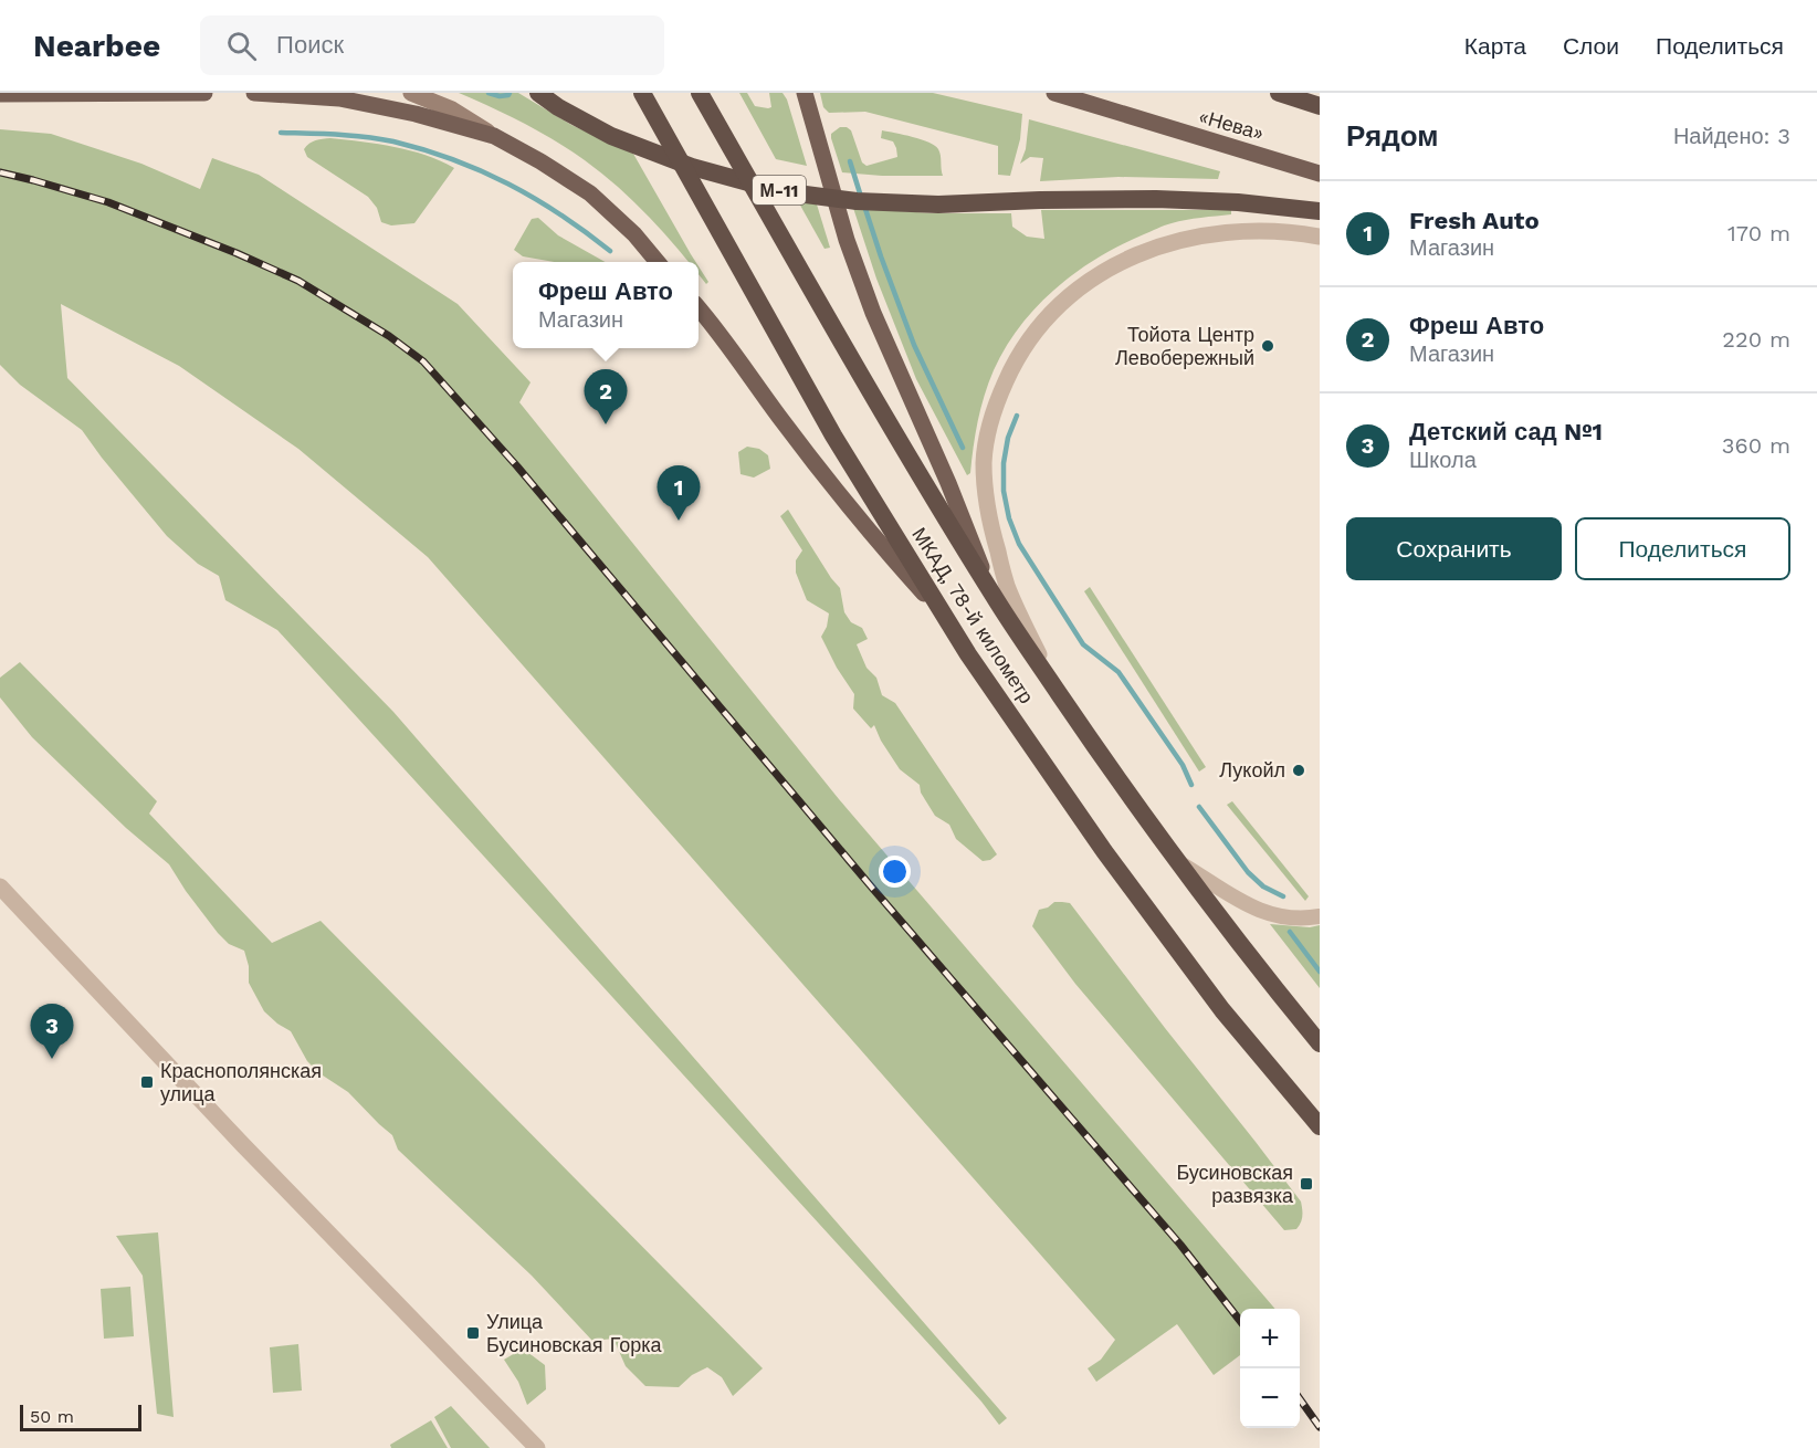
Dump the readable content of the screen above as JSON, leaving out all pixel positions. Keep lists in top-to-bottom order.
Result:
{
  "streets": {
    "highway": ["М-11", "МКАД, 78-й километр"],
    "main road": ["«Нева»"]
  },
  "places": {
    "other": ["Тойота Центр Левобережный", "Лукойл"],
    "transit": ["Краснополянская улица", "Бусиновская развязка", "Улица Бусиновская Горка"]
  },
  "scale_bar": "50 m",
  "page": {
    "header": "Nearbee",
    "search": "Поиск",
    "nav": ["Карта", "Слои", "Поделиться"],
    "heading": ["Рядом", "Найдено: 3"],
    "list": [
      {
        "mark": "1",
        "name": "Fresh Auto",
        "note": "Магазин",
        "value": "170 m"
      },
      {
        "mark": "2",
        "name": "Фреш Авто",
        "note": "Магазин",
        "value": "220 m"
      },
      {
        "mark": "3",
        "name": "Детский сад №1",
        "note": "Школа",
        "value": "360 m"
      }
    ],
    "popup": ["Фреш Авто", "Магазин"],
    "pins": ["2", "1", "3"],
    "buttons": ["Сохранить", "Поделиться"],
    "map_buttons": ["+", "−"],
    "scale": "50 m"
  }
}
